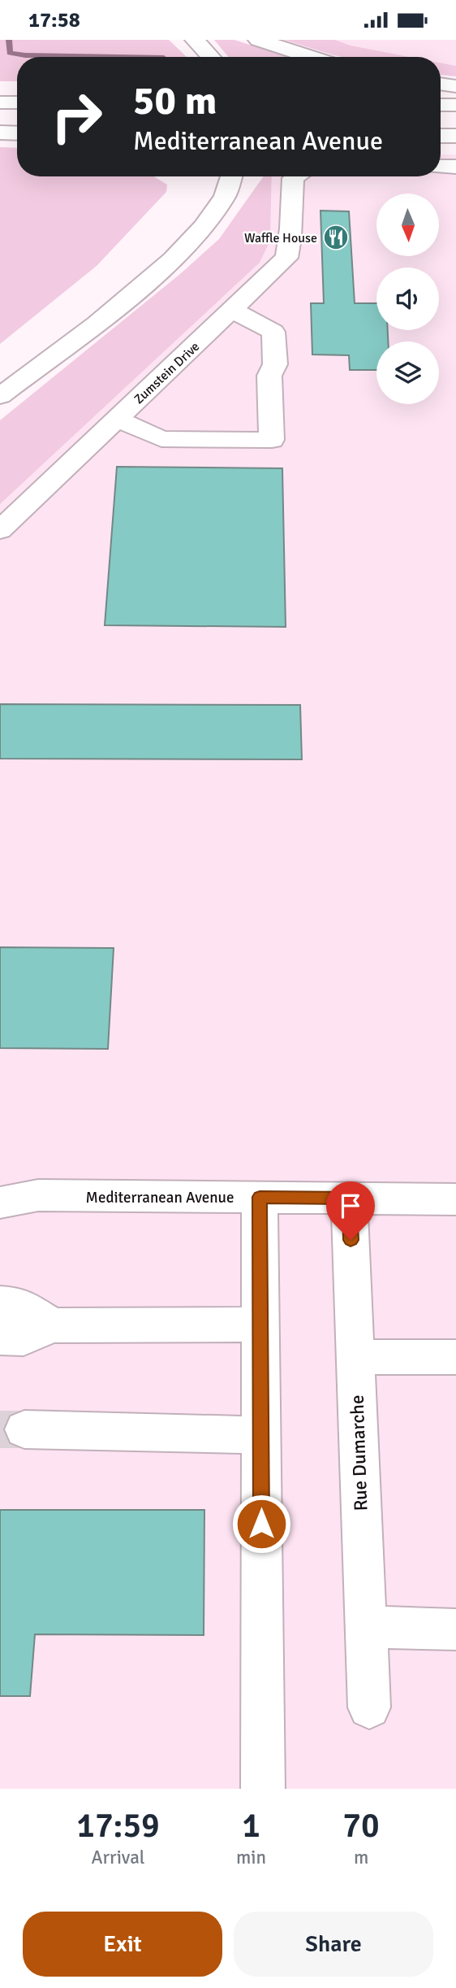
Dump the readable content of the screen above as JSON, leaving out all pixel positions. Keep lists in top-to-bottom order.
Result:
{
  "streets": {
    "main road": ["Zumstein Drive", "Mediterranean Avenue", "Rue Dumarche"]
  },
  "crossings": [
    ["Mediterranean Avenue", "Rue Dumarche"]
  ],
  "places": {
    "restaurant": ["Waffle House"]
  },
  "north": "bottom",
  "page": {
    "status": "17:58",
    "turn": ["50 m", "Mediterranean Avenue"],
    "eta": [
      "17:59",
      "Arrival",
      "1",
      "min",
      "70",
      "m"
    ],
    "buttons": ["Exit", "Share"]
  }
}
